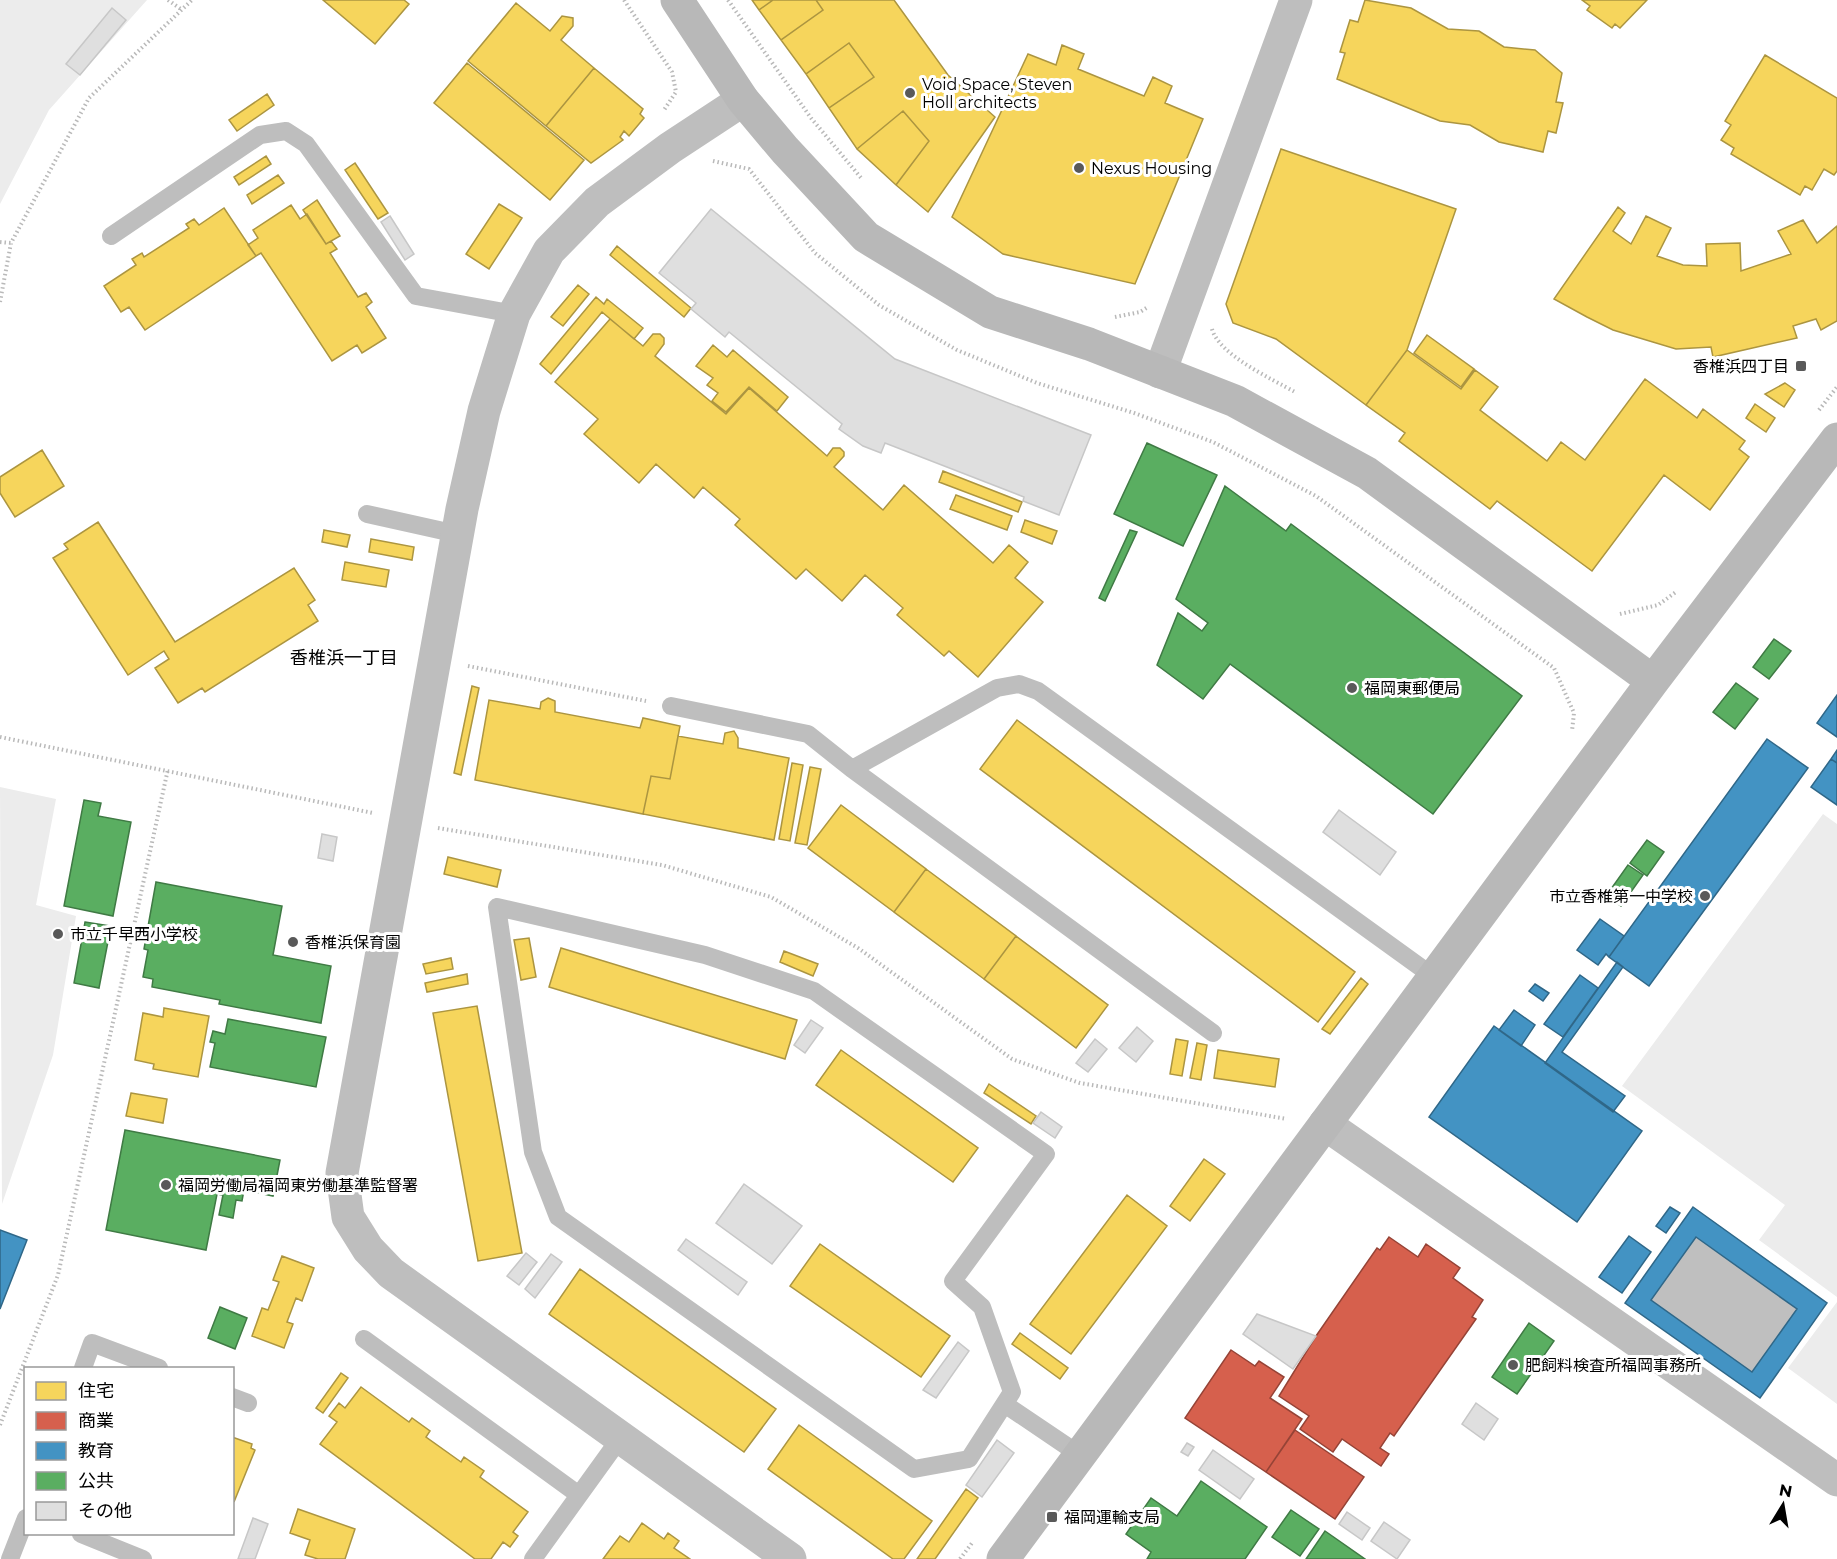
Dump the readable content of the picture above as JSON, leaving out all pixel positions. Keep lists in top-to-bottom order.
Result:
{
  "districts": ["香椎浜一丁目"],
  "places": {
    "other": [
      "Void Space, Steven Holl architects",
      "Nexus Housing",
      "福岡東郵便局",
      "市立香椎第一中学校",
      "市立千早西小学校",
      "香椎浜保育園",
      "福岡労働局福岡東労働基準監督署",
      "肥飼料検査所福岡事務所"
    ],
    "transit": ["香椎浜四丁目", "福岡運輸支局"]
  },
  "legend": [
    "住宅",
    "商業",
    "教育",
    "公共",
    "その他"
  ],
  "north": "top"
}
